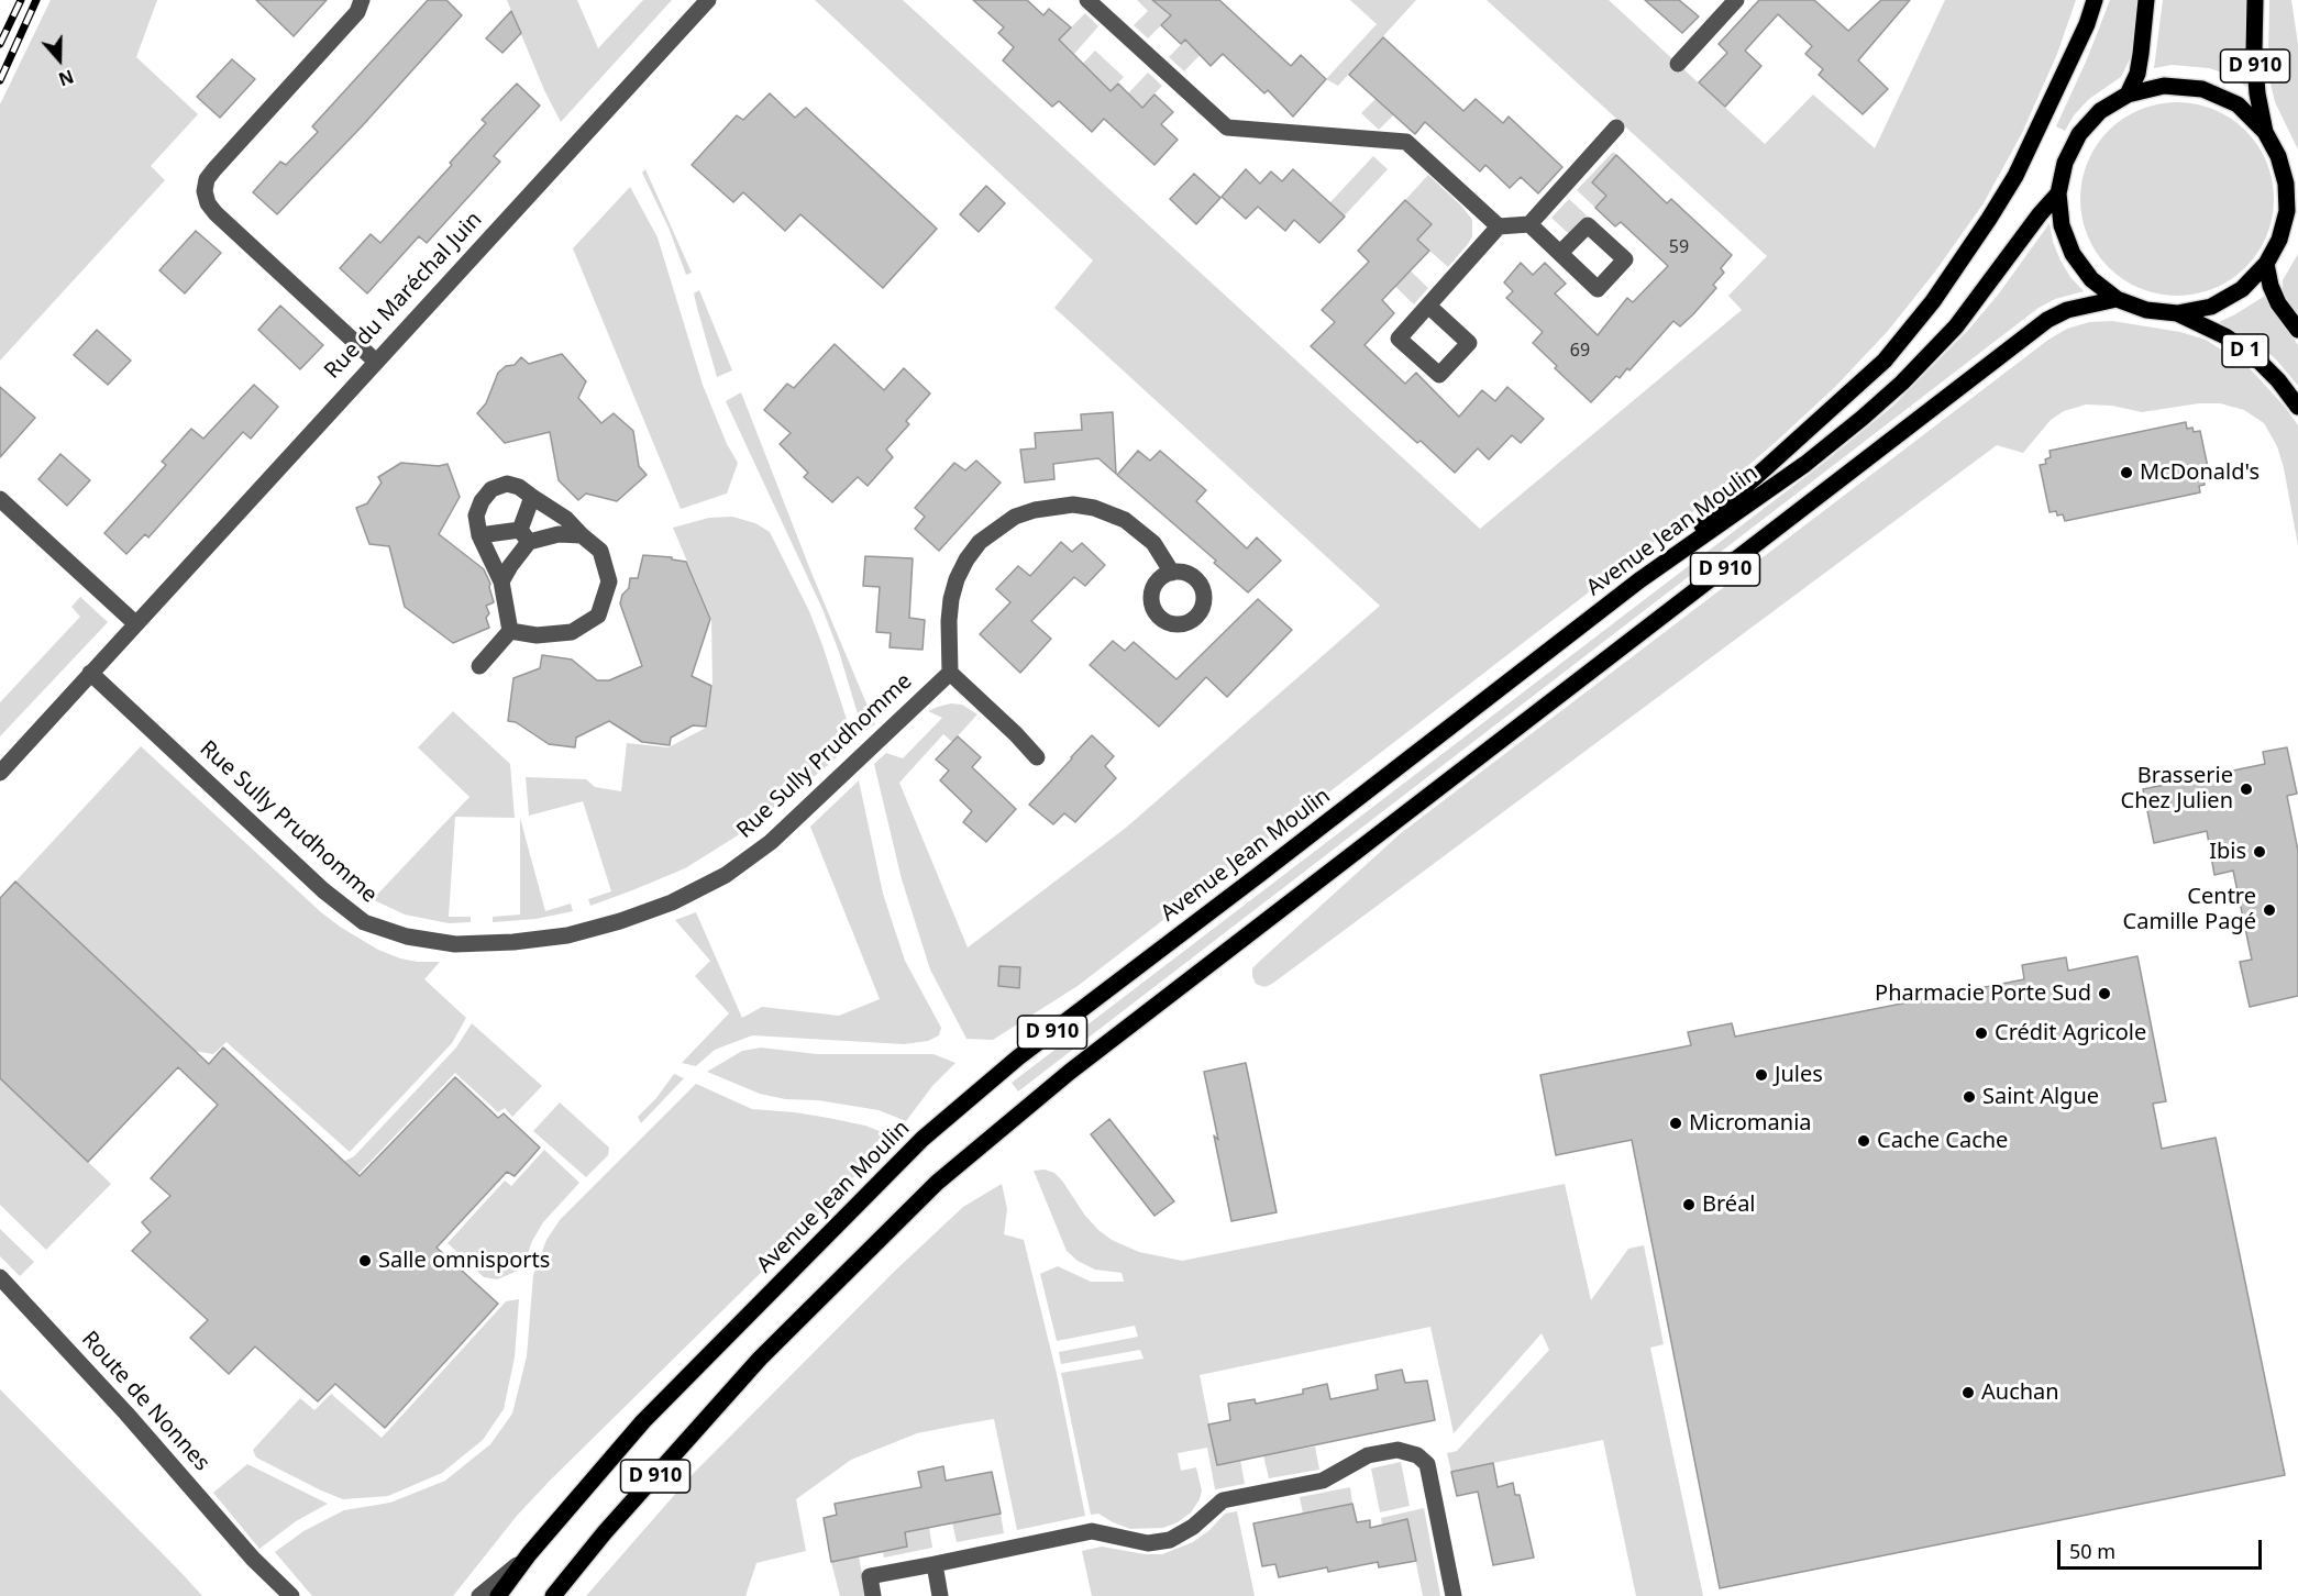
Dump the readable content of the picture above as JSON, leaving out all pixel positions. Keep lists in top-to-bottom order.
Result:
{
  "streets": {
    "main road": ["D 910", "D 1", "Avenue Jean Moulin"],
    "street": ["Rue du Maréchal Juin", "Rue Sully Prudhomme", "Route de Nonnes"]
  },
  "crossings": [
    ["D 910", "D 1"],
    ["D 910", "Avenue Jean Moulin"],
    ["Rue du Maréchal Juin", "Rue Sully Prudhomme"],
    ["D 1", "Avenue Jean Moulin"]
  ],
  "places": [
    "McDonald's",
    "Brasserie Chez Julien",
    "Ibis",
    "Centre Camille Pagé",
    "Pharmacie Porte Sud",
    "Crédit Agricole",
    "Jules",
    "Saint Algue",
    "Micromania",
    "Cache Cache",
    "Bréal",
    "Salle omnisports",
    "Auchan"
  ],
  "house_numbers": ["59", "69"],
  "scale_bar": "50 m",
  "north": "bottom"
}
